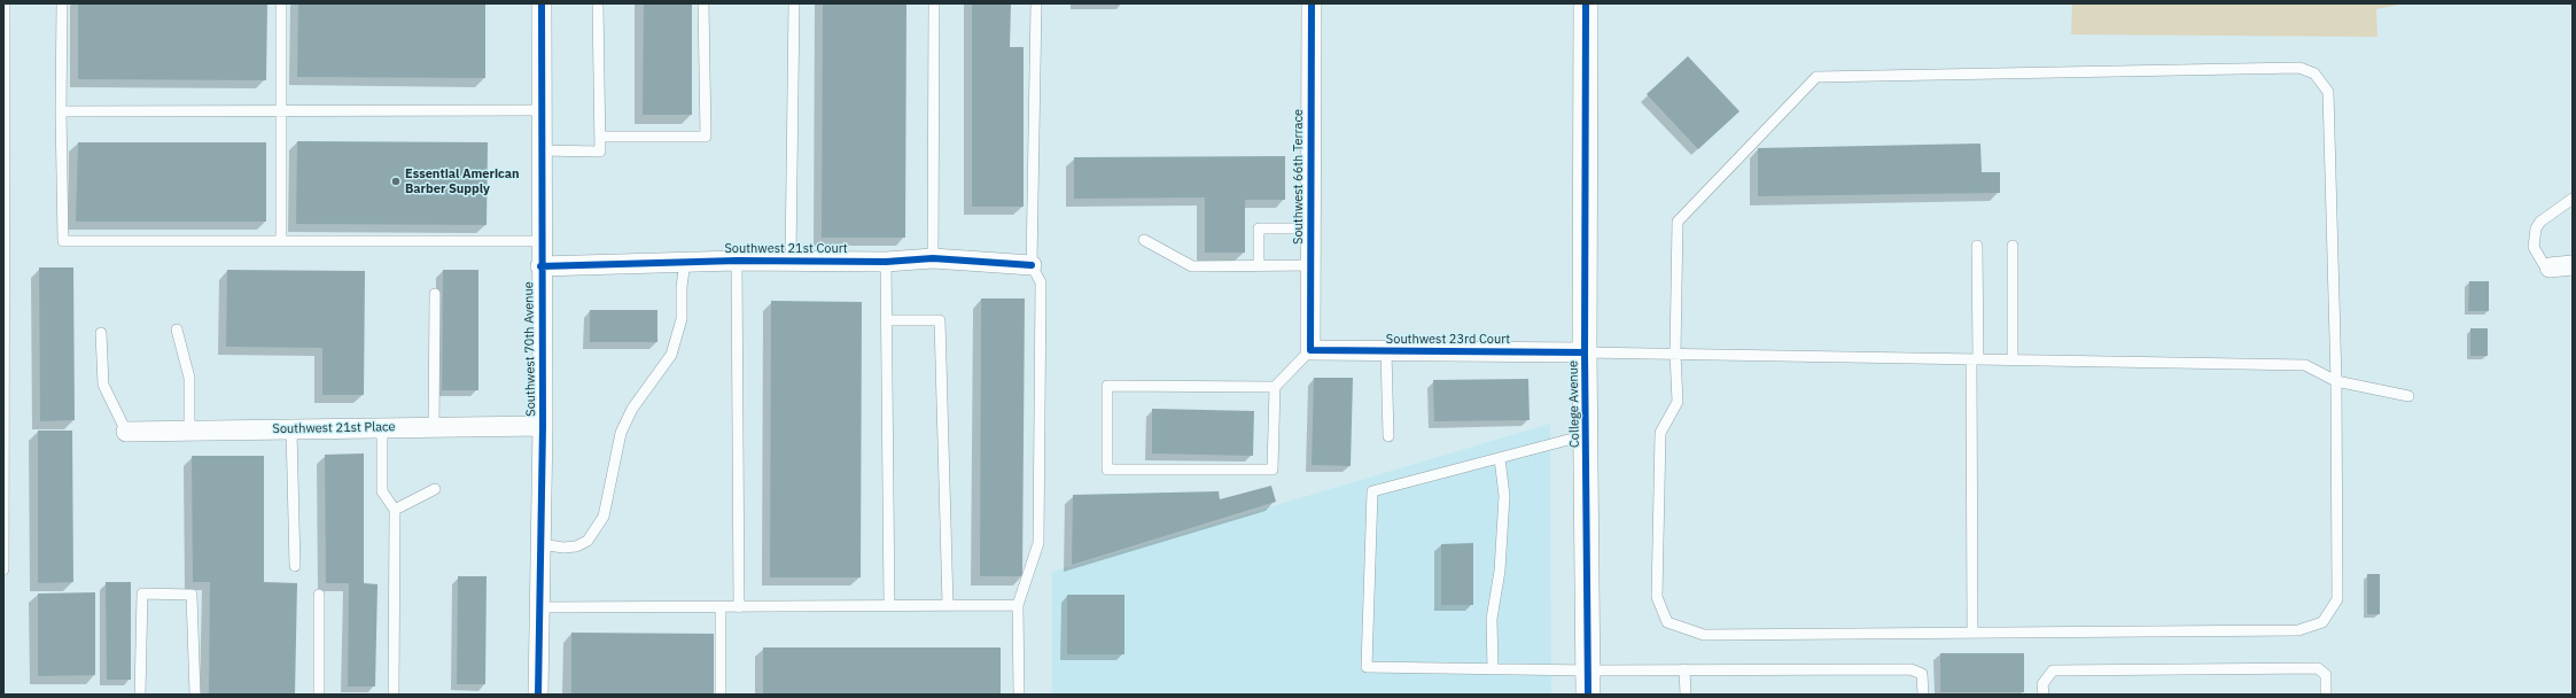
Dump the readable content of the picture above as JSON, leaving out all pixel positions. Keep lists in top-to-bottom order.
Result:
{
  "streets": {
    "street": [
      "Southwest 66th Terrace",
      "Southwest 21st Court",
      "Southwest 23rd Court",
      "Southwest 70th Avenue",
      "College Avenue",
      "Southwest 21st Place"
    ]
  },
  "crossings": [
    ["Southwest 66th Terrace", "Southwest 23rd Court"],
    ["Southwest 21st Court", "Southwest 70th Avenue"],
    ["Southwest 23rd Court", "College Avenue"],
    ["Southwest 70th Avenue", "Southwest 21st Place"]
  ],
  "places": ["Essential American Barber Supply"]
}
